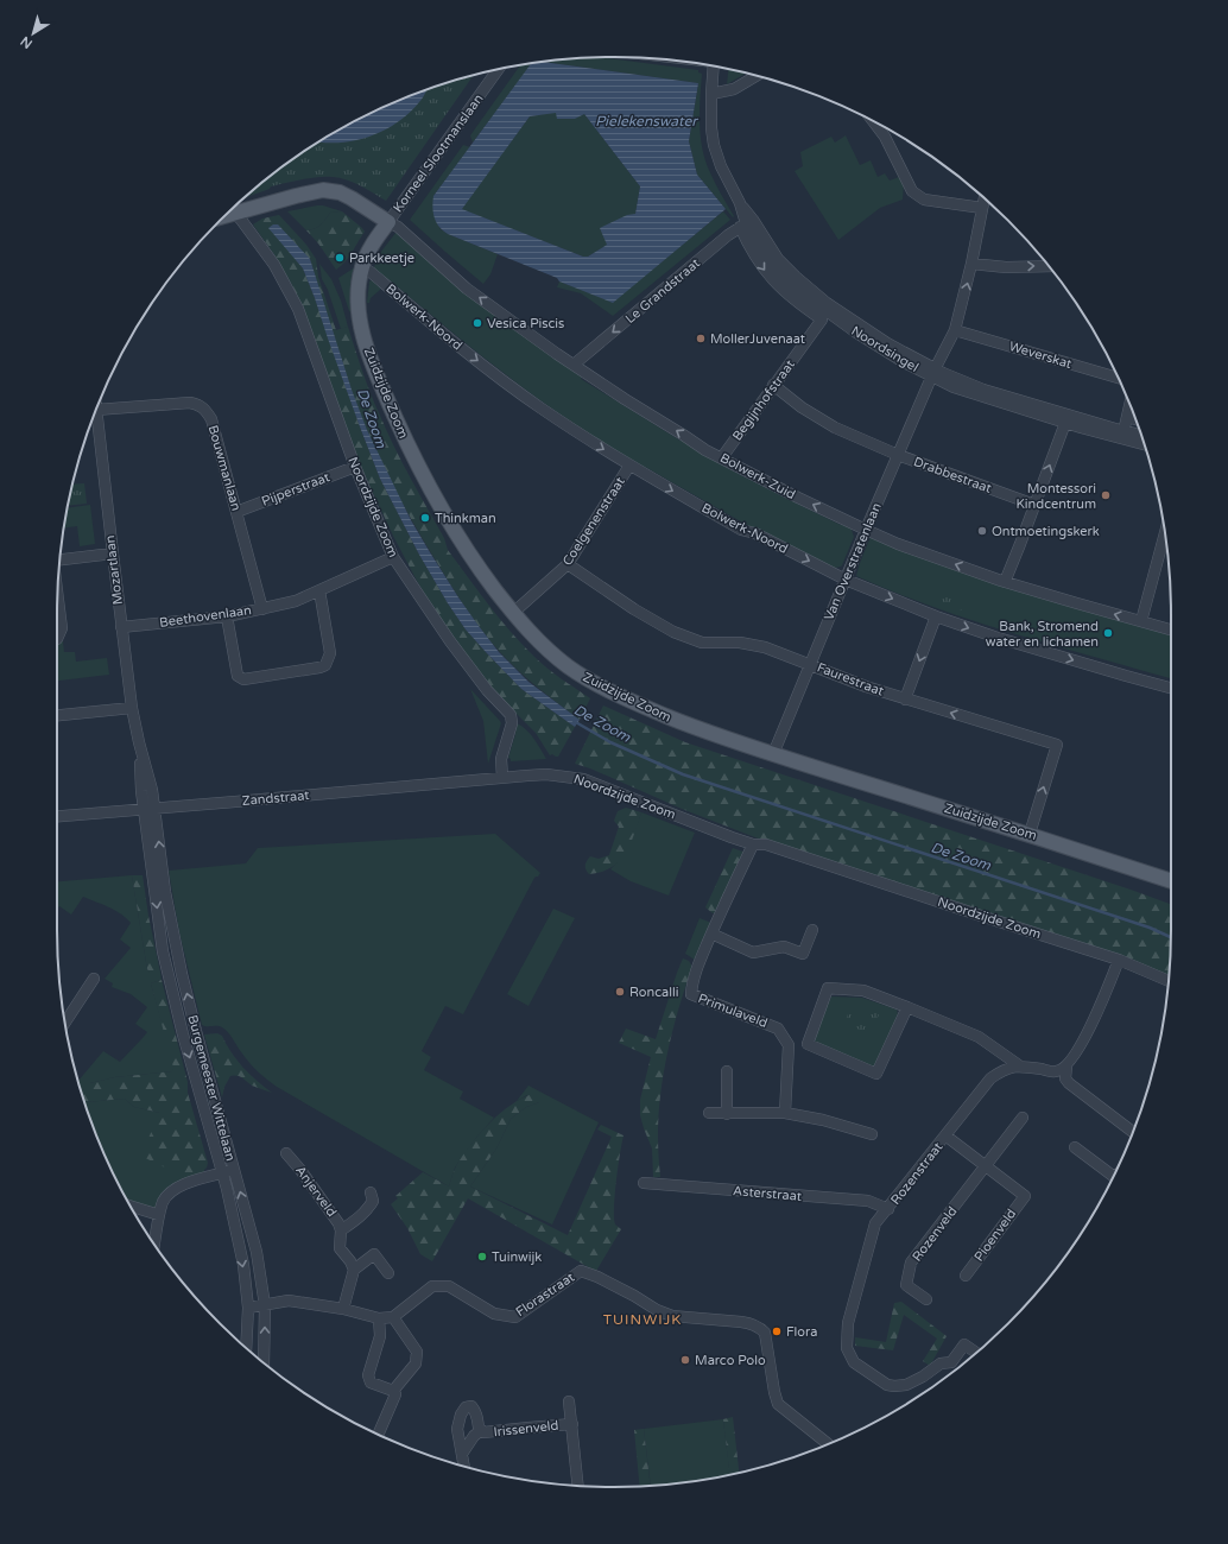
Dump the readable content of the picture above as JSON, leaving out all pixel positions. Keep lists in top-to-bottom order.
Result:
{
  "streets": {
    "main road": ["Zuidzijde Zoom"],
    "street": [
      "Korneel Slootmanslaan",
      "Le Grandstraat",
      "Bolwerk-Noord",
      "Noordsingel",
      "Weverskat",
      "Begijnhofstraat",
      "Bouwmanlaan",
      "Drabbestraat",
      "Bolwerk-Zuid",
      "Pijperstraat",
      "Noordzijde Zoom",
      "Coelgenenstraat",
      "Van Overstratenlaan",
      "Mozartlaan",
      "Beethovenlaan",
      "Faurestraat",
      "Zandstraat",
      "Primulaveld",
      "Burgemeester Wittelaan",
      "Rozenstraat",
      "Anjerveld",
      "Asterstraat",
      "Rozenveld",
      "Pioenveld",
      "Florastraat",
      "Irissenveld"
    ]
  },
  "crossings": [
    ["Korneel Slootmanslaan", "Zuidzijde Zoom"],
    ["Korneel Slootmanslaan", "Bolwerk-Zuid"],
    ["Le Grandstraat", "Noordsingel"],
    ["Le Grandstraat", "Bolwerk-Zuid"],
    ["Bolwerk-Noord", "Zuidzijde Zoom"],
    ["Bolwerk-Noord", "Coelgenenstraat"],
    ["Bolwerk-Noord", "Van Overstratenlaan"],
    ["Noordsingel", "Begijnhofstraat"],
    ["Noordsingel", "Van Overstratenlaan"],
    ["Weverskat", "Van Overstratenlaan"],
    ["Zuidzijde Zoom", "Bolwerk-Zuid"],
    ["Zuidzijde Zoom", "Coelgenenstraat"],
    ["Zuidzijde Zoom", "Van Overstratenlaan"],
    ["Zuidzijde Zoom", "Faurestraat"],
    ["Begijnhofstraat", "Drabbestraat"],
    ["Begijnhofstraat", "Bolwerk-Zuid"],
    ["Bouwmanlaan", "Pijperstraat"],
    ["Bouwmanlaan", "Beethovenlaan"],
    ["Drabbestraat", "Van Overstratenlaan"],
    ["Bolwerk-Zuid", "Van Overstratenlaan"],
    ["Pijperstraat", "Noordzijde Zoom"],
    ["Noordzijde Zoom", "Beethovenlaan"],
    ["Noordzijde Zoom", "Zandstraat"],
    ["Noordzijde Zoom", "Primulaveld"],
    ["Coelgenenstraat", "Faurestraat"],
    ["Van Overstratenlaan", "Faurestraat"],
    ["Mozartlaan", "Beethovenlaan"],
    ["Mozartlaan", "Zandstraat"],
    ["Mozartlaan", "Burgemeester Wittelaan"],
    ["Zandstraat", "Burgemeester Wittelaan"],
    ["Rozenstraat", "Asterstraat"],
    ["Rozenveld", "Pioenveld"]
  ],
  "one_way": ["Le Grandstraat", "Bolwerk-Noord", "Bolwerk-Zuid"],
  "districts": ["TUINWIJK"],
  "water": ["Pielekenswater", "De Zoom"],
  "places": [
    "Parkkeetje",
    "Vesica Piscis",
    "MollerJuvenaat",
    "Montessori Kindcentrum",
    "Thinkman",
    "Ontmoetingskerk",
    "Bank, Stromend water en lichamen",
    "Roncalli",
    "Tuinwijk",
    "Flora",
    "Marco Polo"
  ],
  "north": "bottom left"
}
